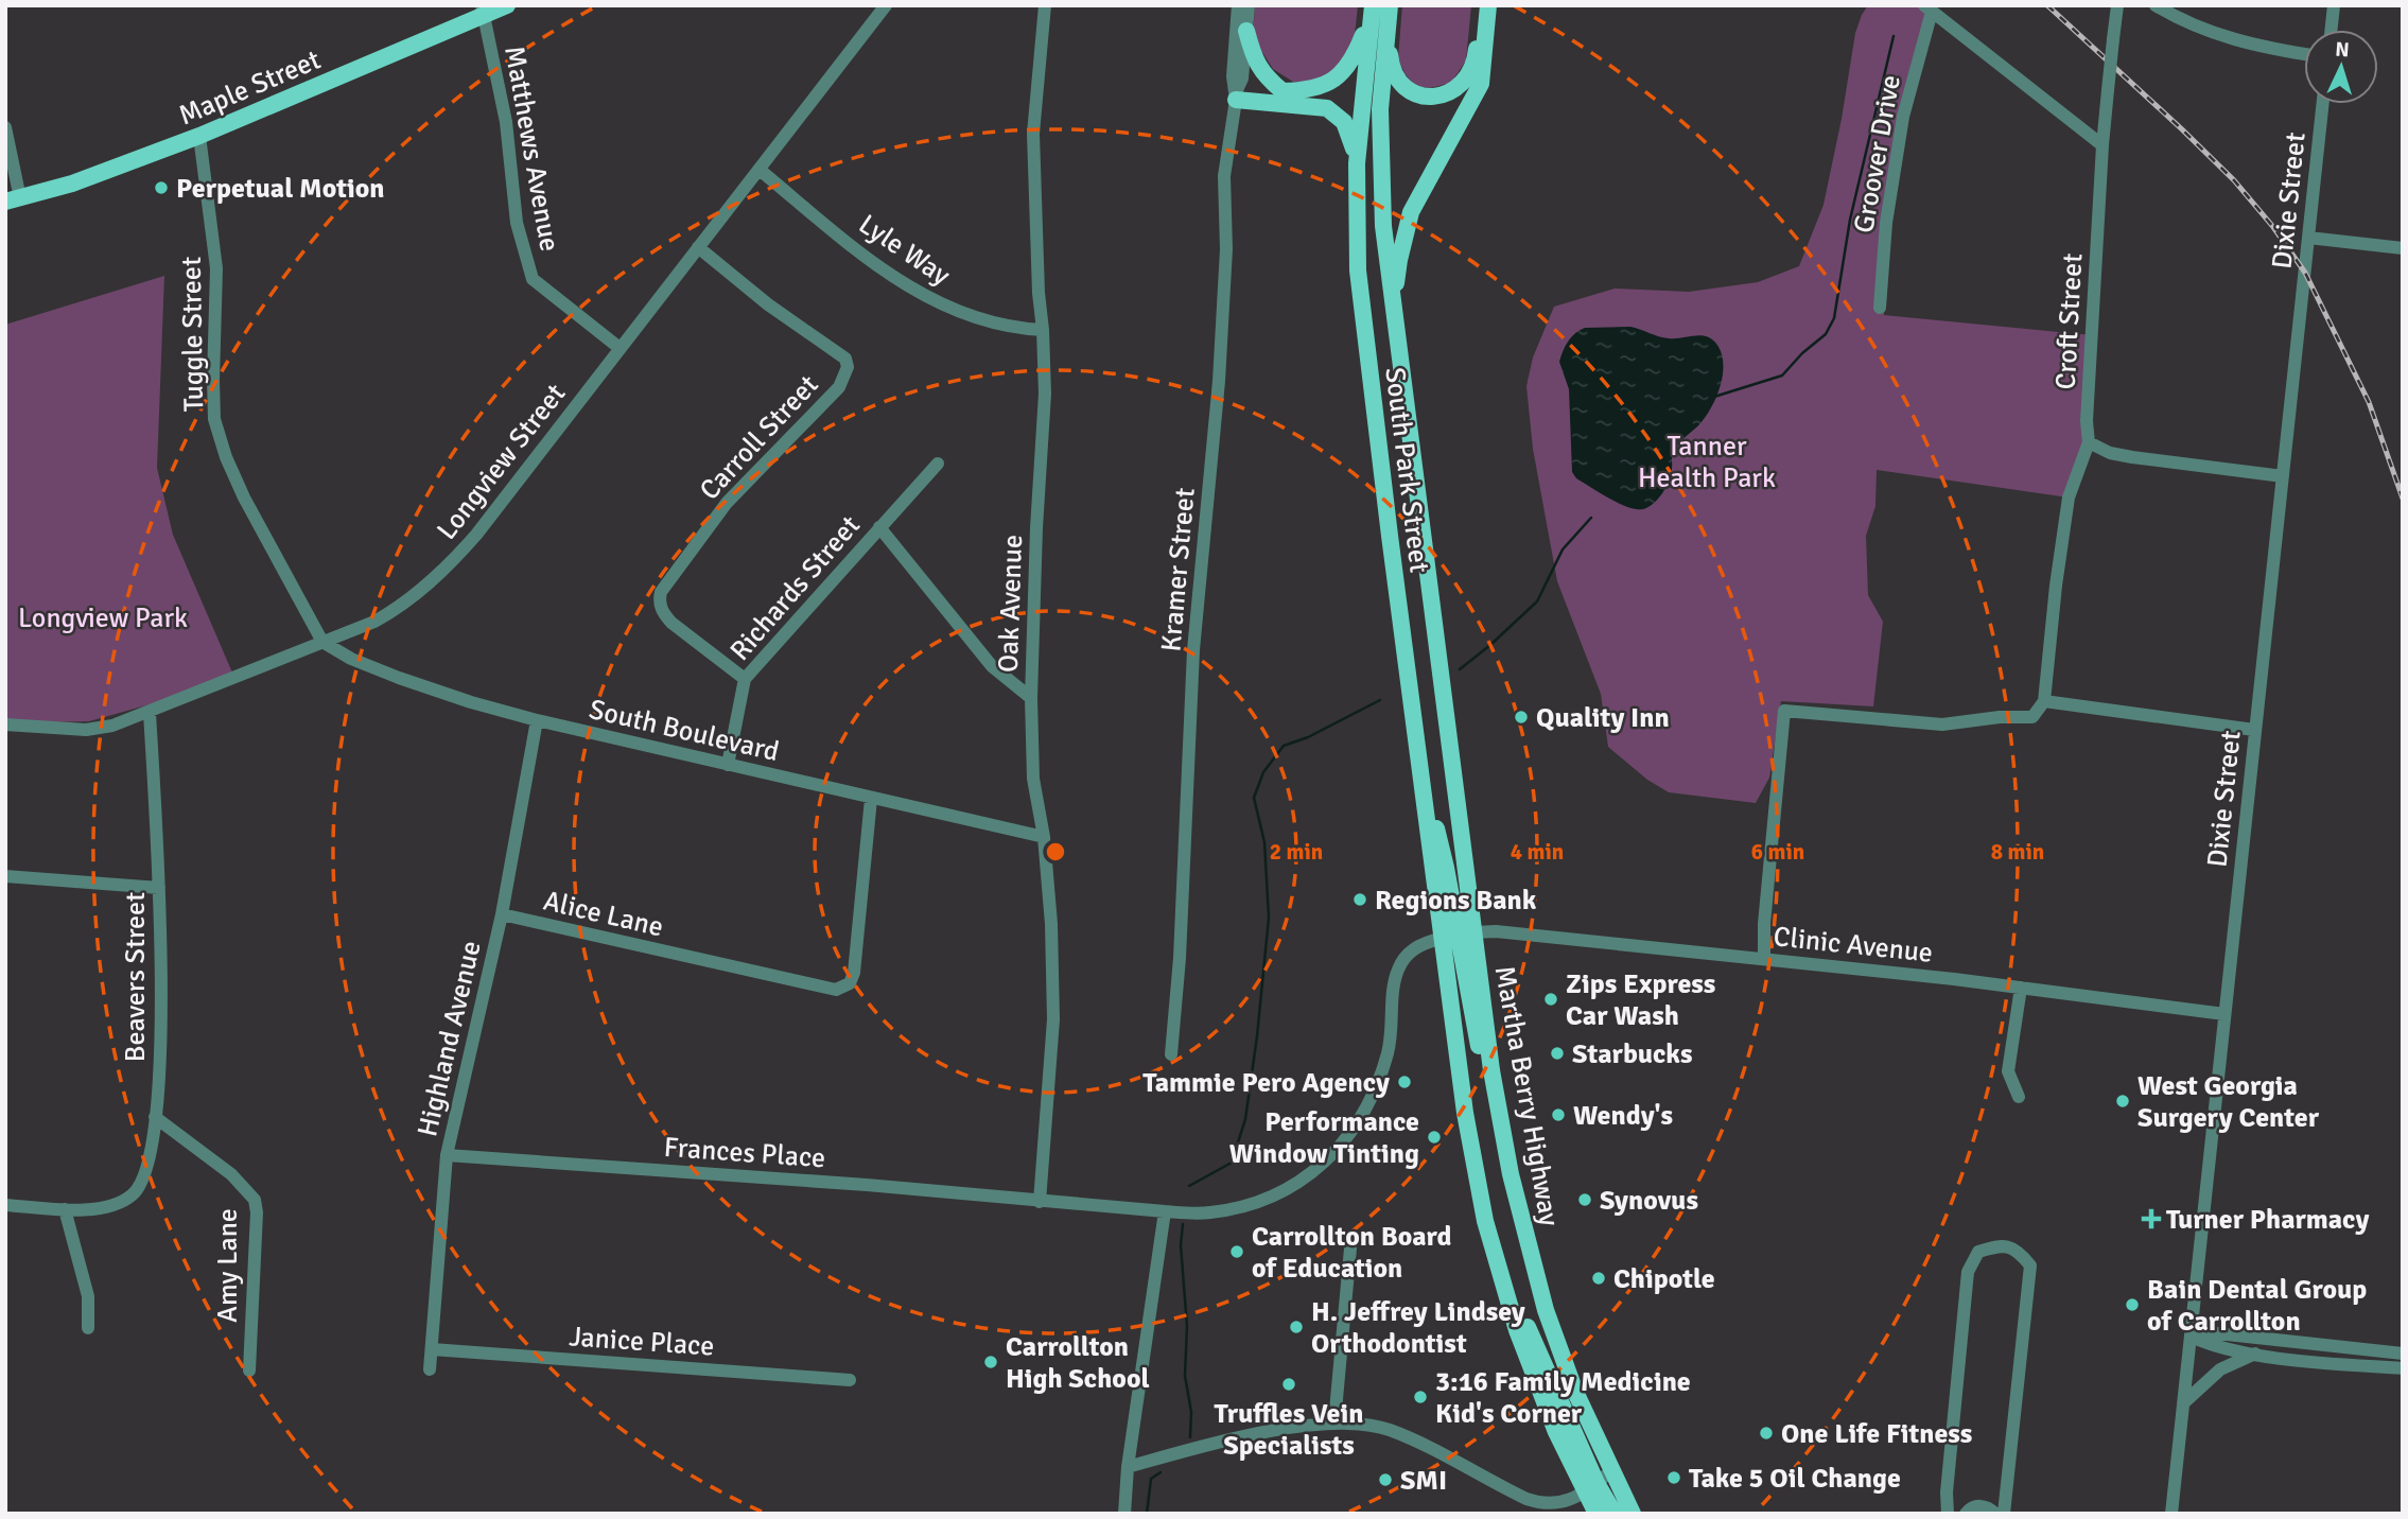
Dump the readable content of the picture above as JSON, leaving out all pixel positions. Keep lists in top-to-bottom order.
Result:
{
  "streets": {
    "main road": ["Maple Street", "South Park Street", "Martha Berry Highway"],
    "street": [
      "Matthews Avenue",
      "Groover Drive",
      "Dixie Street",
      "Lyle Way",
      "Croft Street",
      "Tuggle Street",
      "Carroll Street",
      "Longview Street",
      "Kramer Street",
      "Richards Street",
      "Oak Avenue",
      "South Boulevard",
      "Alice Lane",
      "Clinic Avenue",
      "Beavers Street",
      "Highland Avenue",
      "Frances Place",
      "Amy Lane",
      "Janice Place"
    ]
  },
  "crossings": [
    ["Maple Street", "Matthews Avenue"],
    ["Maple Street", "Tuggle Street"],
    ["Matthews Avenue", "Longview Street"],
    ["Dixie Street", "Clinic Avenue"],
    ["Lyle Way", "Longview Street"],
    ["Lyle Way", "Oak Avenue"],
    ["Tuggle Street", "Longview Street"],
    ["Tuggle Street", "South Boulevard"],
    ["Carroll Street", "Longview Street"],
    ["Carroll Street", "Richards Street"],
    ["Longview Street", "South Boulevard"],
    ["Longview Street", "Beavers Street"],
    ["South Park Street", "Clinic Avenue"],
    ["South Park Street", "Martha Berry Highway"],
    ["South Park Street", "Frances Place"],
    ["Richards Street", "South Boulevard"],
    ["Oak Avenue", "South Boulevard"],
    ["Oak Avenue", "Frances Place"],
    ["South Boulevard", "Alice Lane"],
    ["South Boulevard", "Highland Avenue"],
    ["Alice Lane", "Highland Avenue"],
    ["Clinic Avenue", "Martha Berry Highway"],
    ["Clinic Avenue", "Frances Place"],
    ["Beavers Street", "Amy Lane"],
    ["Highland Avenue", "Frances Place"],
    ["Highland Avenue", "Janice Place"],
    ["Martha Berry Highway", "Frances Place"]
  ],
  "parks": ["Tanner Health Park", "Longview Park"],
  "places": {
    "other": [
      "Perpetual Motion",
      "Quality Inn",
      "Regions Bank",
      "Zips Express Car Wash",
      "Starbucks",
      "Tammie Pero Agency",
      "West Georgia Surgery Center",
      "Wendy's",
      "Performance Window Tinting",
      "Synovus",
      "Carrollton Board of Education",
      "Chipotle",
      "Bain Dental Group of Carrollton",
      "H. Jeffrey Lindsey Orthodontist",
      "Carrollton High School",
      "Truffles Vein Specialists",
      "3:16 Family Medicine Kid's Corner",
      "One Life Fitness",
      "Take 5 Oil Change",
      "SMI"
    ],
    "health": ["Turner Pharmacy"]
  },
  "north": "top",
  "rings": [
    "2 min",
    "4 min",
    "6 min",
    "8 min"
  ]
}
